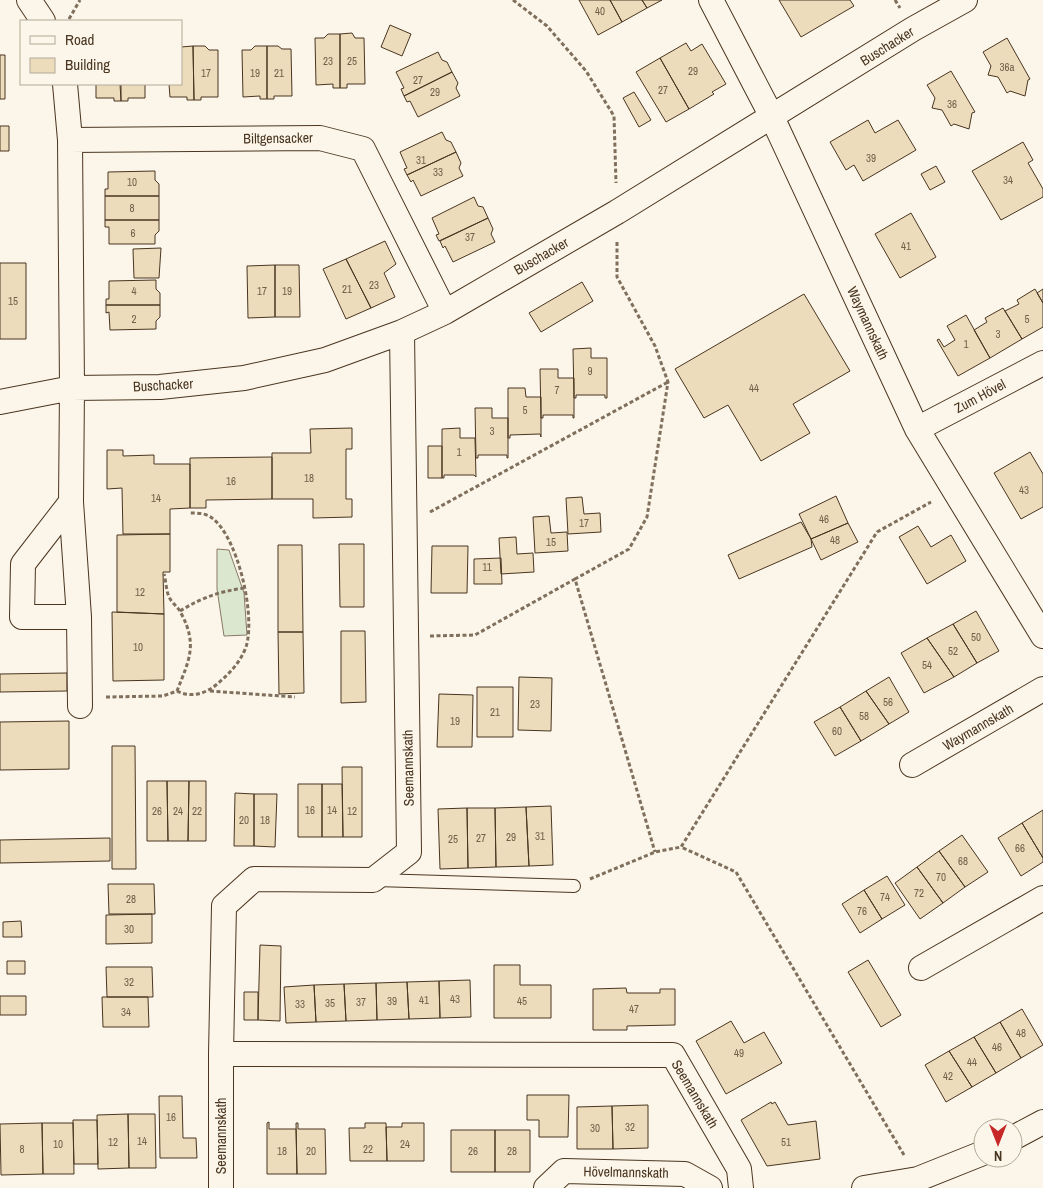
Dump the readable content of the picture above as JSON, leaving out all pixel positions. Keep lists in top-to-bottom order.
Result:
{
  "streets": {
    "street": [
      "Buschacker",
      "Biltgensacker",
      "Waymannskath",
      "Zum Hövel",
      "Seemannskath",
      "Hövelmannskath"
    ]
  },
  "crossings": [
    ["Buschacker", "Biltgensacker"],
    ["Buschacker", "Waymannskath"],
    ["Buschacker", "Seemannskath"],
    ["Waymannskath", "Zum Hövel"]
  ],
  "house_numbers": [
    "40",
    "23",
    "25",
    "36a",
    "29",
    "17",
    "19",
    "21",
    "27",
    "27",
    "29",
    "36",
    "39",
    "31",
    "33",
    "34",
    "10",
    "8",
    "6",
    "37",
    "41",
    "23",
    "21",
    "4",
    "17",
    "19",
    "15",
    "2",
    "5",
    "3",
    "1",
    "9",
    "44",
    "7",
    "5",
    "3",
    "1",
    "18",
    "16",
    "43",
    "14",
    "46",
    "17",
    "48",
    "15",
    "11",
    "12",
    "50",
    "10",
    "52",
    "54",
    "56",
    "23",
    "21",
    "58",
    "19",
    "60",
    "16",
    "14",
    "26",
    "24",
    "22",
    "12",
    "20",
    "18",
    "31",
    "29",
    "27",
    "25",
    "66",
    "68",
    "70",
    "72",
    "74",
    "28",
    "76",
    "30",
    "32",
    "43",
    "41",
    "39",
    "45",
    "37",
    "35",
    "33",
    "47",
    "34",
    "48",
    "46",
    "49",
    "44",
    "42",
    "16",
    "32",
    "30",
    "14",
    "12",
    "51",
    "10",
    "24",
    "8",
    "22",
    "18",
    "20",
    "26",
    "28"
  ],
  "legend": ["Road", "Building"],
  "north": "bottom"
}
